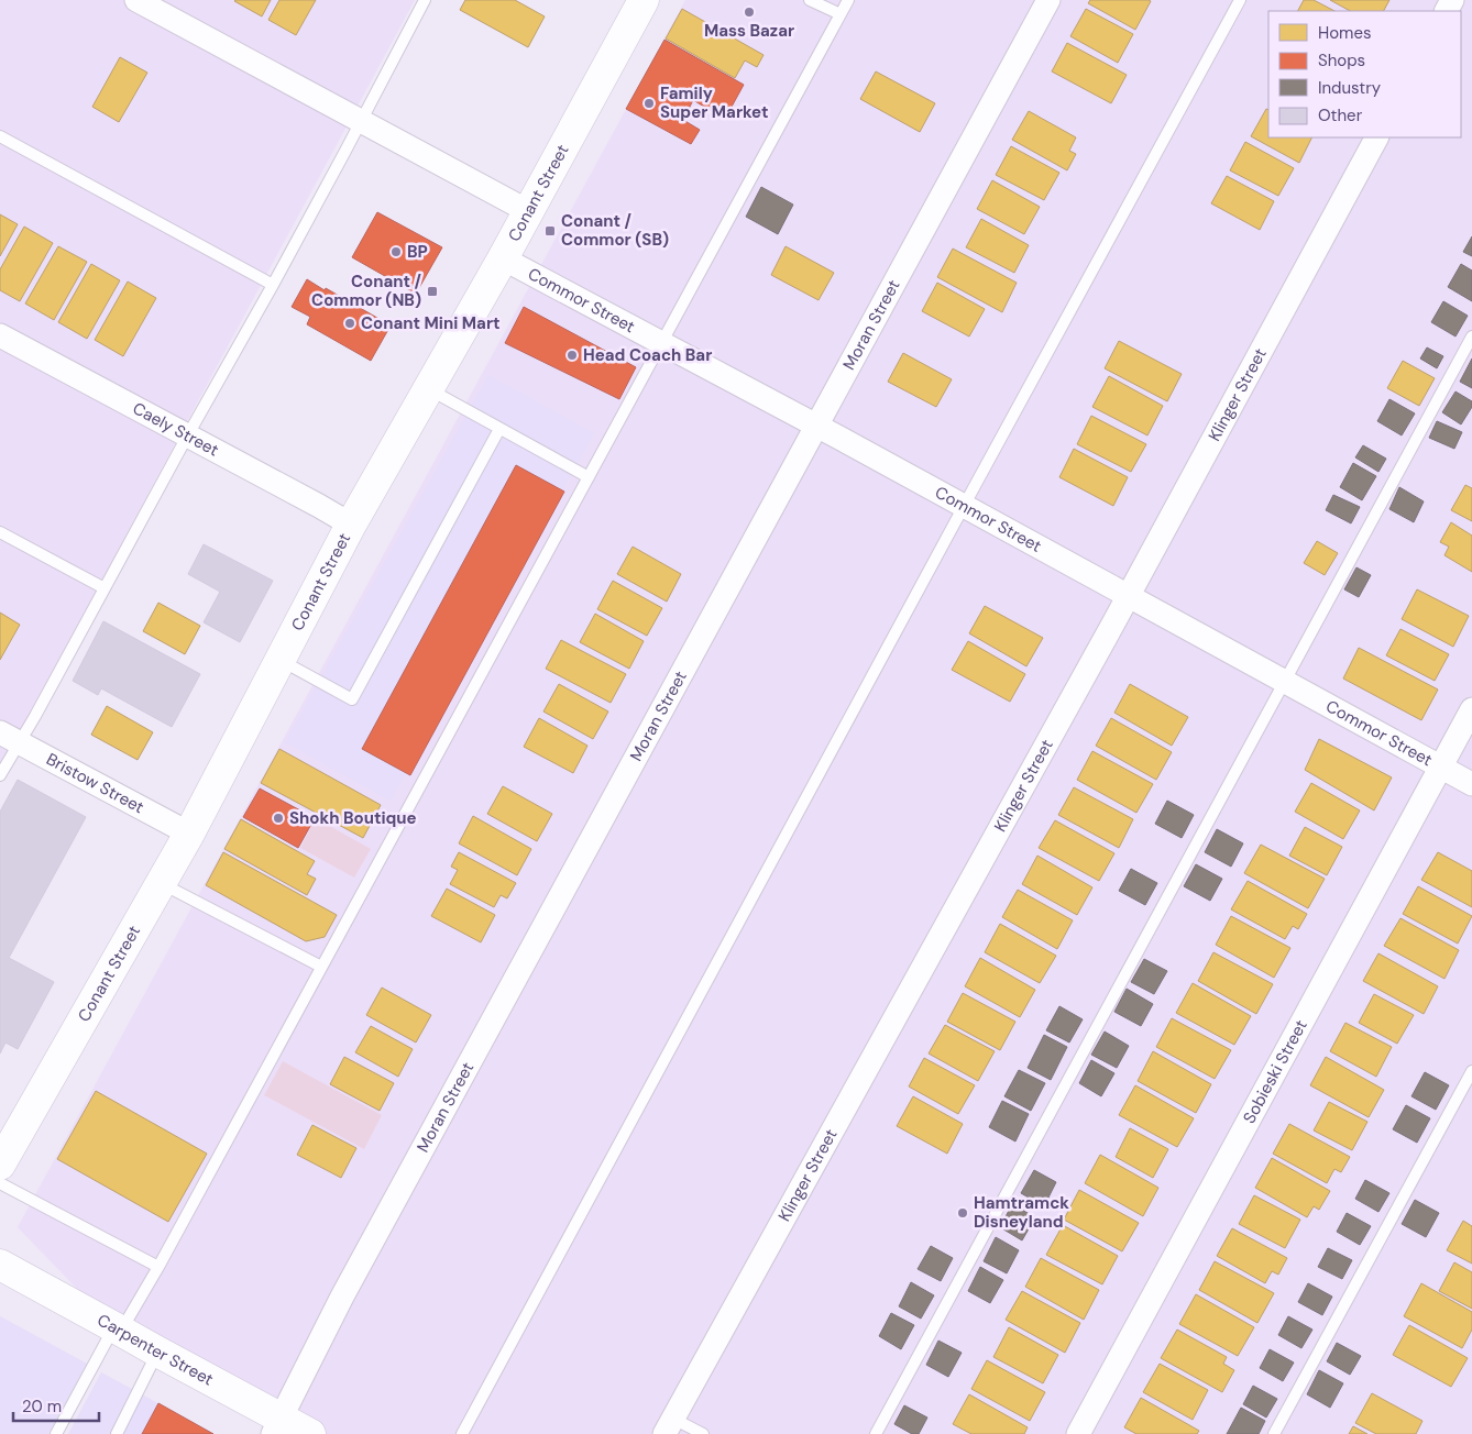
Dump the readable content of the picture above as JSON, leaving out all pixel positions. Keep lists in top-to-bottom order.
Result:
{
  "streets": {
    "main road": ["Conant Street", "Carpenter Street"],
    "street": [
      "Commor Street",
      "Moran Street",
      "Klinger Street",
      "Caely Street",
      "Bristow Street",
      "Sobieski Street"
    ]
  },
  "crossings": [
    ["Conant Street", "Commor Street"],
    ["Conant Street", "Caely Street"],
    ["Conant Street", "Bristow Street"],
    ["Commor Street", "Moran Street"],
    ["Commor Street", "Klinger Street"],
    ["Commor Street", "Sobieski Street"],
    ["Moran Street", "Carpenter Street"]
  ],
  "places": {
    "other": [
      "Mass Bazar",
      "Family Super Market",
      "BP",
      "Conant Mini Mart",
      "Head Coach Bar",
      "Shokh Boutique",
      "Hamtramck Disneyland"
    ],
    "transit": ["Conant / Commor (SB)", "Conant / Commor (NB)"]
  },
  "legend": [
    "Homes",
    "Shops",
    "Industry",
    "Other"
  ],
  "scale_bar": "20 m"
}
